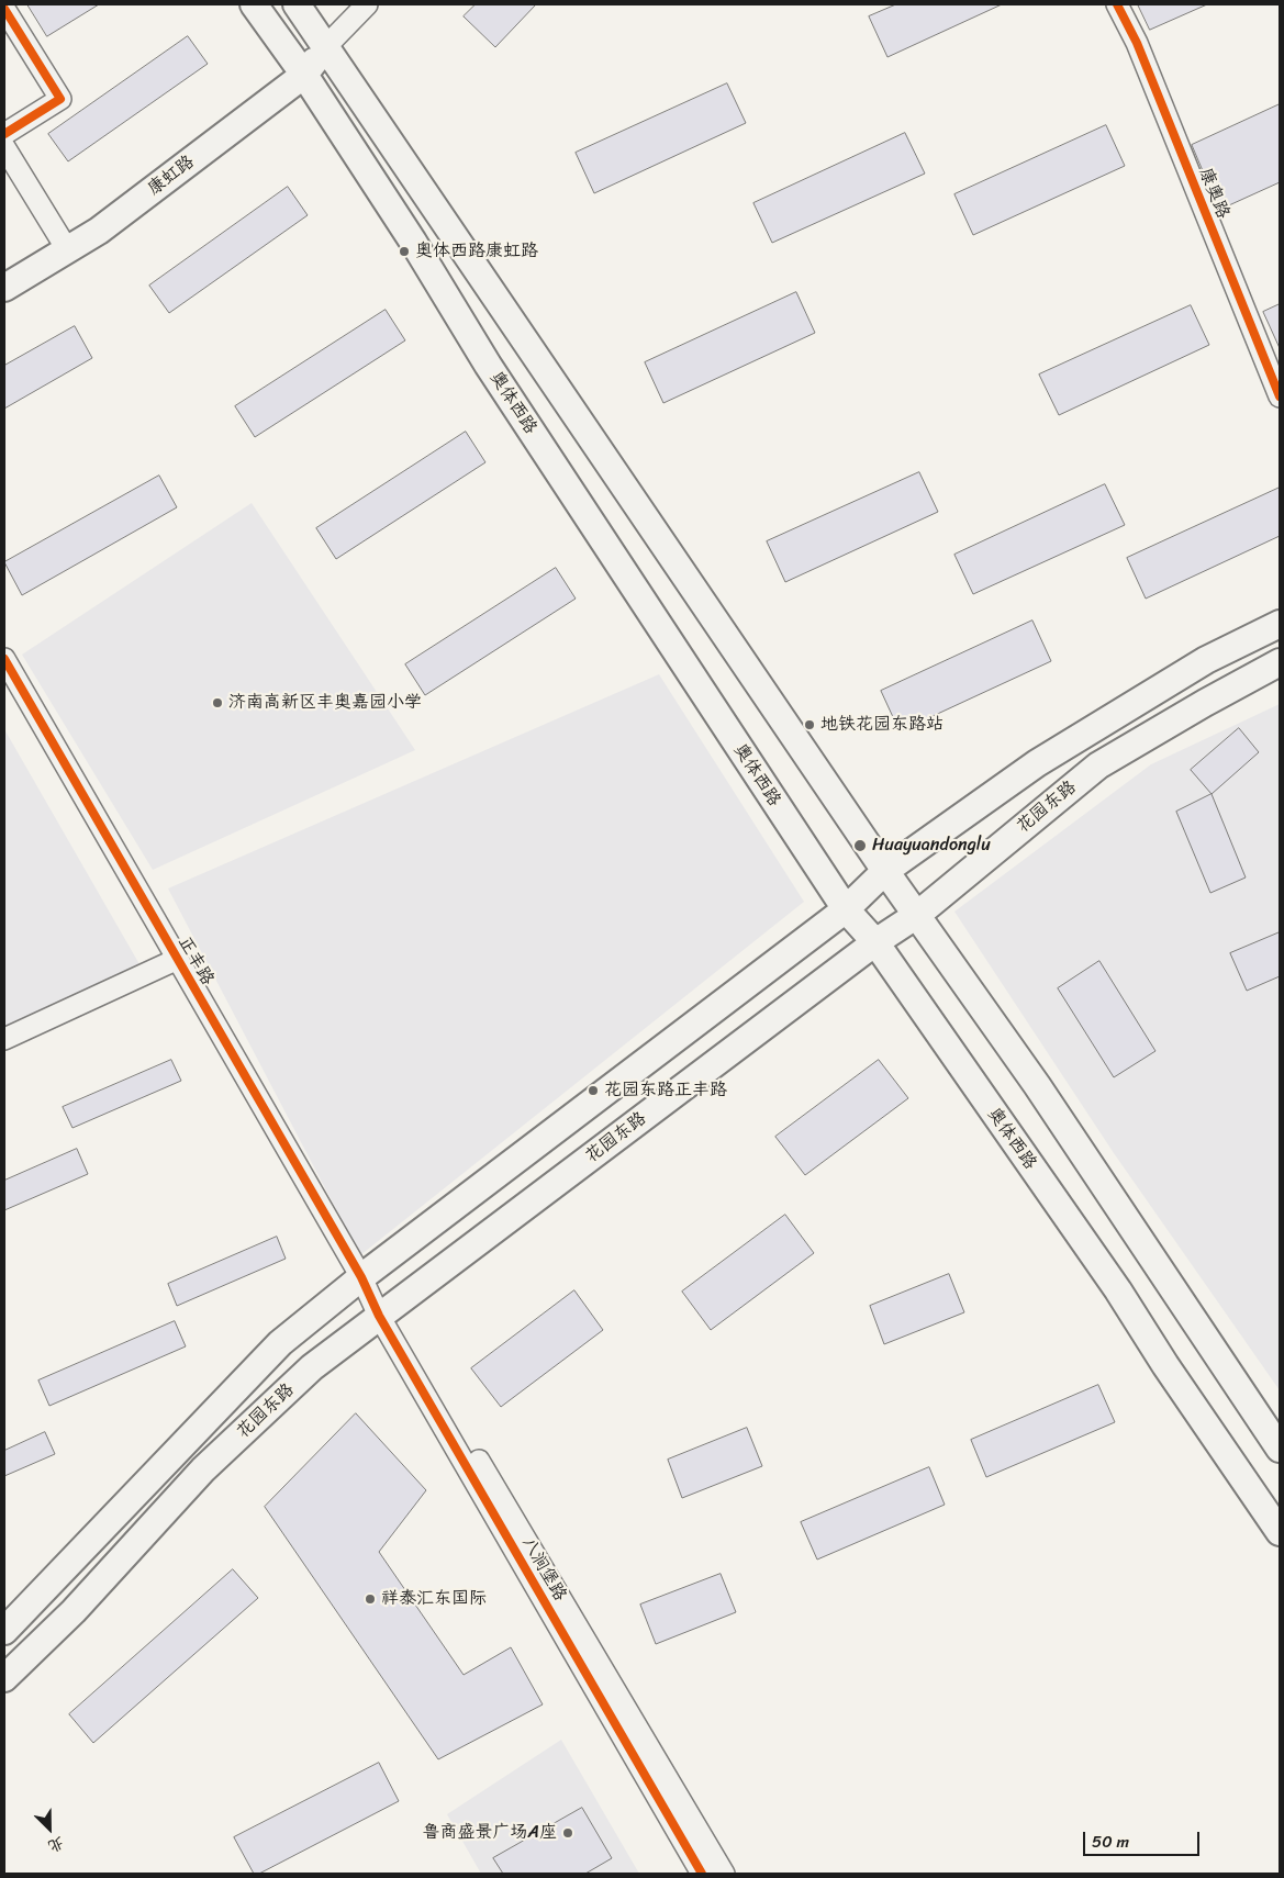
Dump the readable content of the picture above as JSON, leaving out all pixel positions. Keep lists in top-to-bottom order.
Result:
{
  "streets": {
    "main road": ["康虹路", "奥体西路", "花园东路"],
    "street": ["康奥路", "正丰路", "八涧堡路"]
  },
  "crossings": [
    ["康虹路", "奥体西路"],
    ["奥体西路", "花园东路"],
    ["花园东路", "正丰路"],
    ["花园东路", "八涧堡路"],
    ["正丰路", "八涧堡路"]
  ],
  "places": [
    "奥体西路康虹路",
    "济南高新区丰奥嘉园小学",
    "地铁花园东路站",
    "Huayuandonglu",
    "花园东路正丰路",
    "祥泰汇东国际",
    "鲁商盛景广场A座"
  ],
  "scale_bar": "50 m",
  "north": "bottom right"
}
